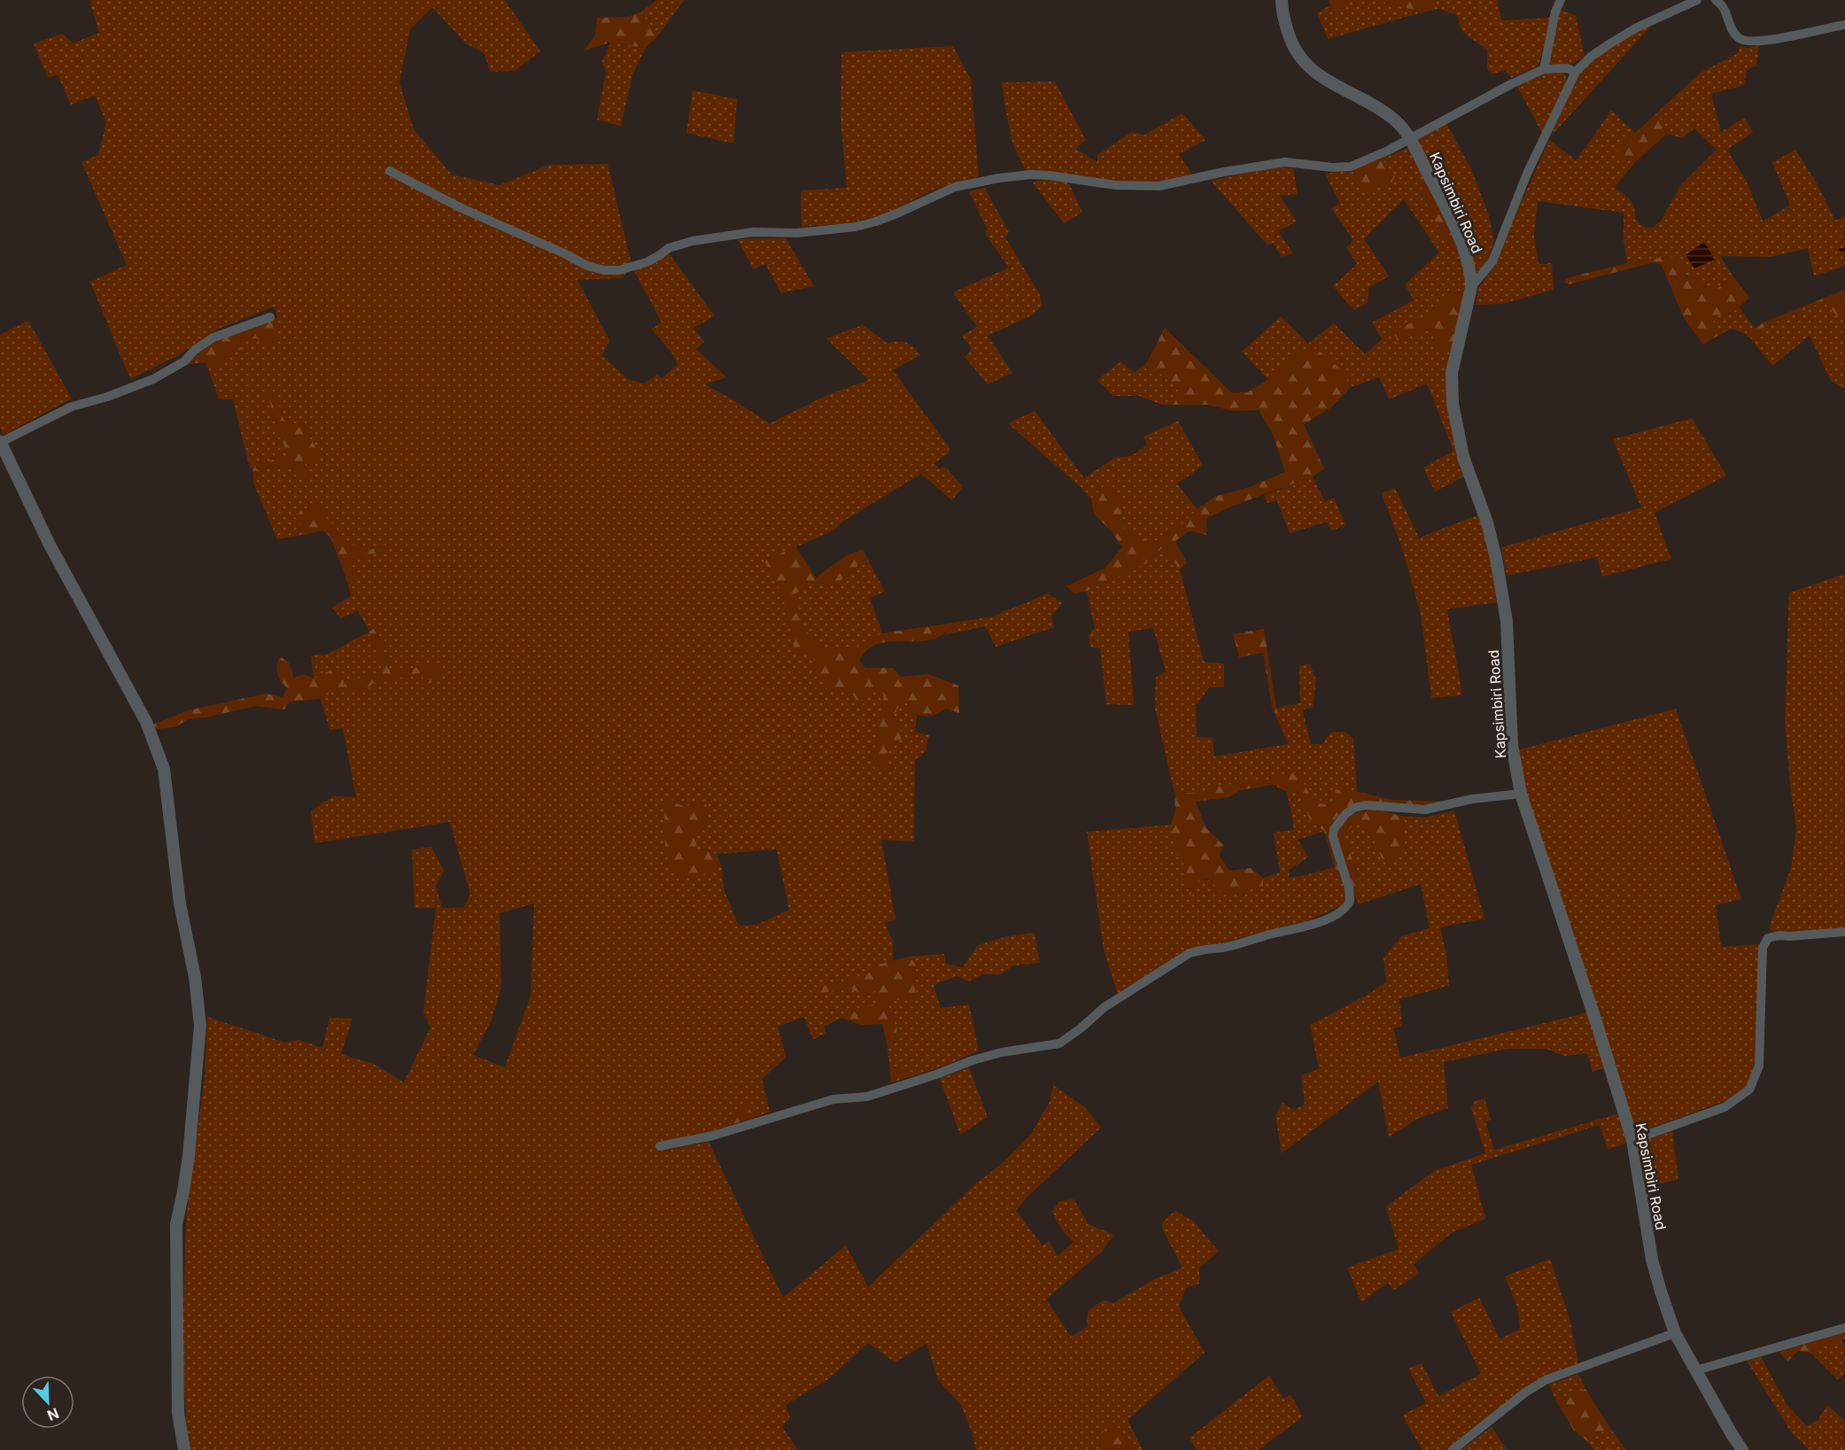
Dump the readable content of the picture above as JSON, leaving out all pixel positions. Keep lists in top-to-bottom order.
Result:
{
  "streets": {
    "street": ["Kapsimbiri Road"]
  },
  "north": "bottom right"
}
